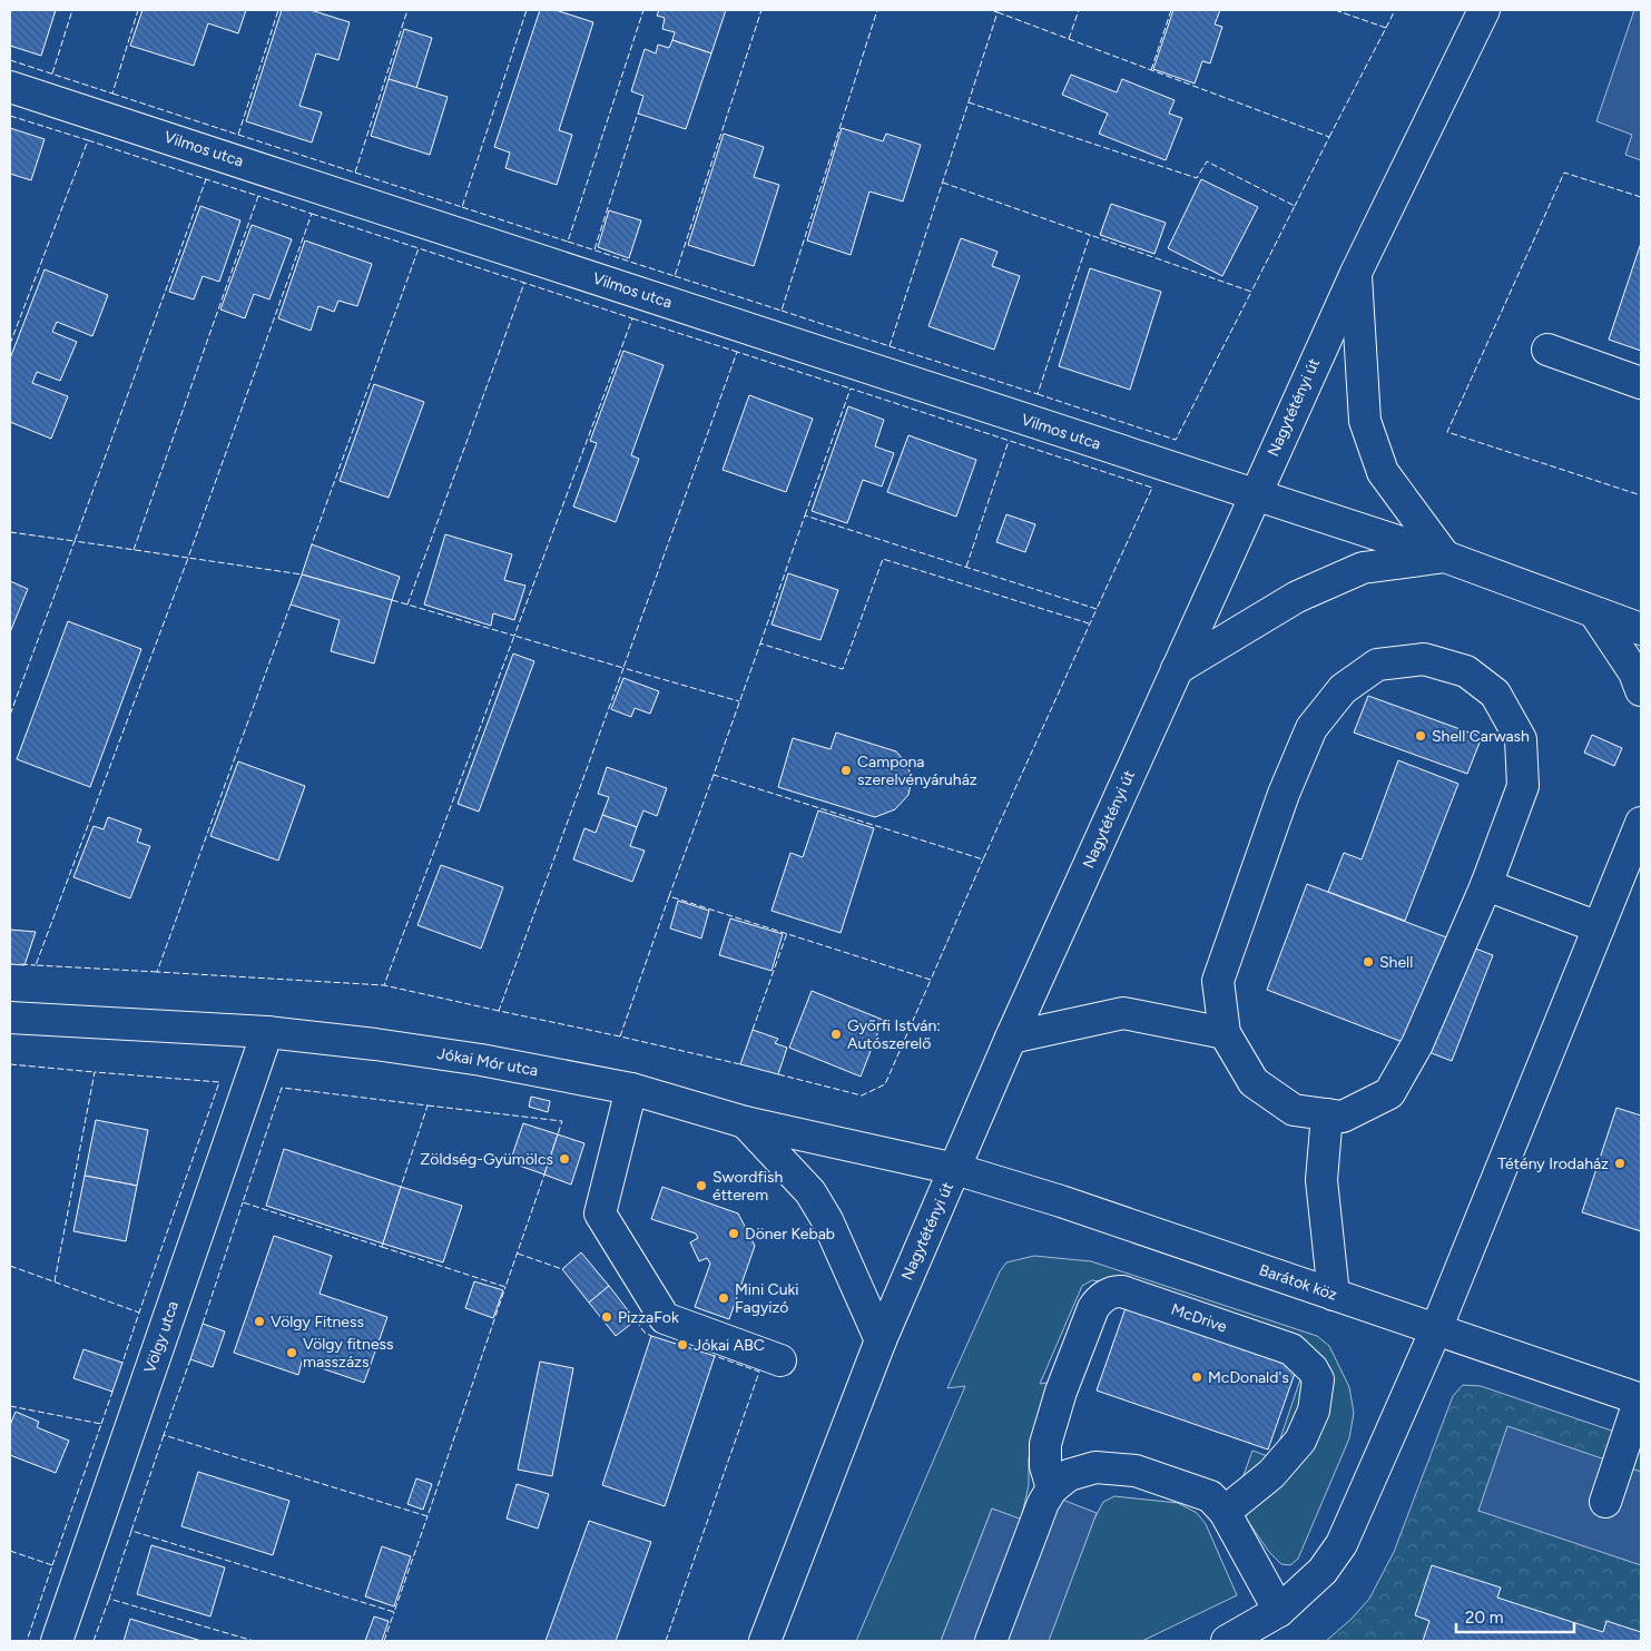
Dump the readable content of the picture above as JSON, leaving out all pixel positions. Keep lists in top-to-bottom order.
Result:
{
  "streets": {
    "street": [
      "Vilmos utca",
      "Nagytétényi út",
      "Jókai Mór utca",
      "Barátok köz",
      "McDrive",
      "Völgy utca"
    ]
  },
  "crossings": [
    ["Vilmos utca", "Nagytétényi út"],
    ["Nagytétényi út", "Jókai Mór utca"],
    ["Nagytétényi út", "Barátok köz"],
    ["Jókai Mór utca", "Barátok köz"],
    ["Jókai Mór utca", "Völgy utca"]
  ],
  "places": [
    "Shell Carwash",
    "Campona szerelvényáruház",
    "Shell",
    "Győrfi István: Autószerelő",
    "Zöldség-Gyümölcs",
    "Tétény Irodaház",
    "Swordfish étterem",
    "Döner Kebab",
    "Mini Cuki Fagyizó",
    "PizzaFok",
    "Völgy Fitness",
    "Jókai ABC",
    "Völgy fitness masszázs",
    "McDonald's"
  ],
  "scale_bar": "20 m"
}
